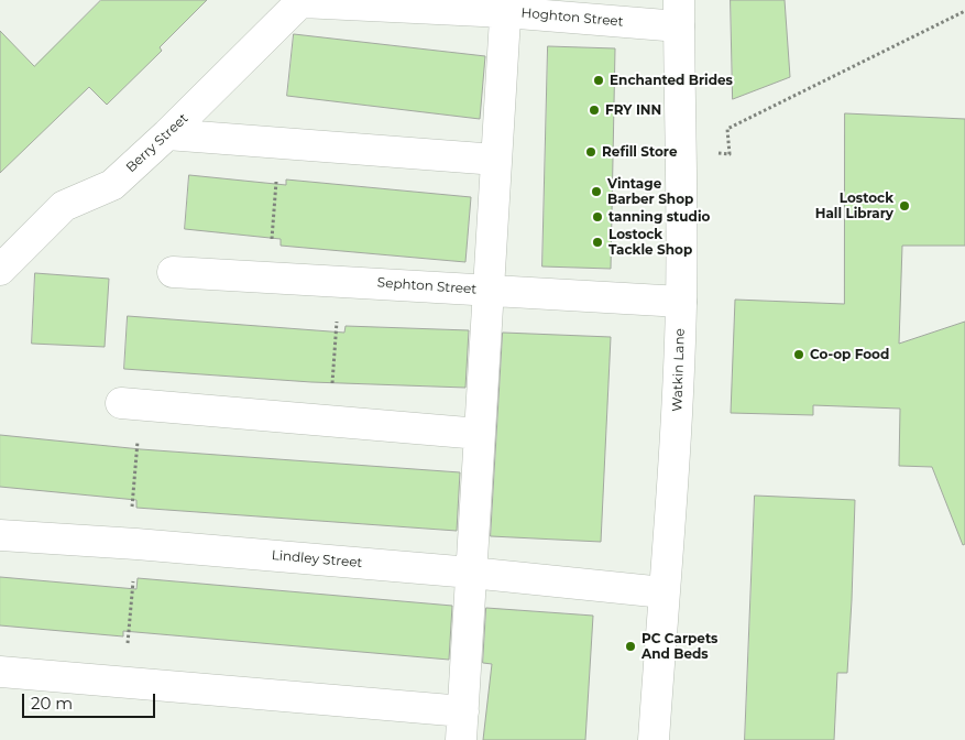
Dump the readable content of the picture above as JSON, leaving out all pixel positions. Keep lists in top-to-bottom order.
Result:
{
  "streets": {
    "street": [
      "Hoghton Street",
      "Berry Street",
      "Sephton Street",
      "Watkin Lane",
      "Lindley Street"
    ]
  },
  "crossings": [
    ["Hoghton Street", "Berry Street"],
    ["Hoghton Street", "Watkin Lane"],
    ["Sephton Street", "Watkin Lane"],
    ["Watkin Lane", "Lindley Street"]
  ],
  "places": [
    "Enchanted Brides",
    "FRY INN",
    "Refill Store",
    "Vintage Barber Shop",
    "Lostock Hall Library",
    "tanning studio",
    "Lostock Tackle Shop",
    "Co-op Food",
    "PC Carpets And Beds"
  ],
  "scale_bar": "20 m"
}
